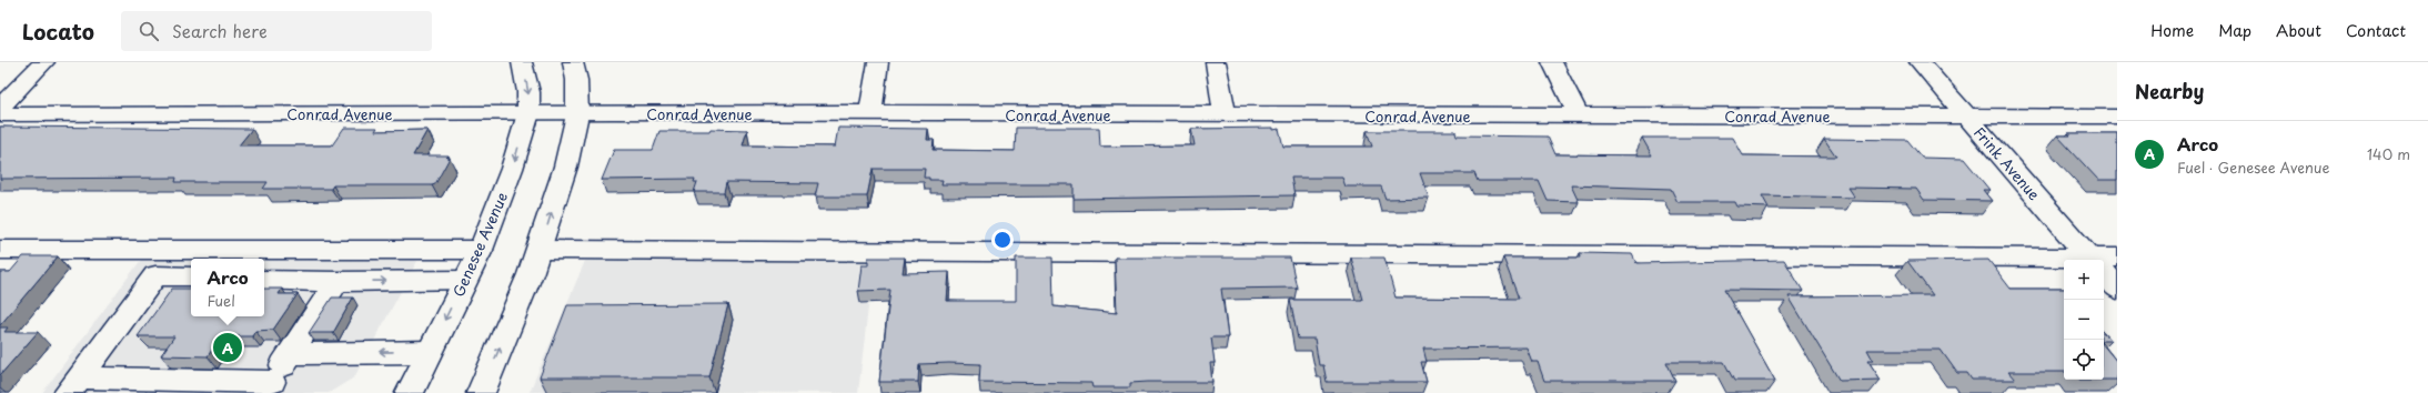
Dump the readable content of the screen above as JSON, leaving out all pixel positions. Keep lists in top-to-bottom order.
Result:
{
  "streets": {
    "street": ["Conrad Avenue", "Frink Avenue", "Genesee Avenue"]
  },
  "crossings": [
    ["Conrad Avenue", "Frink Avenue"],
    ["Conrad Avenue", "Genesee Avenue"]
  ],
  "page": {
    "header": "Locato",
    "search": "Search here",
    "nav": [
      "Home",
      "Map",
      "About",
      "Contact"
    ],
    "heading": "Nearby",
    "list": [
      {
        "mark": "A",
        "name": "Arco",
        "note": "Fuel · Genesee Avenue",
        "value": "140 m"
      }
    ],
    "popup": ["Arco", "Fuel"],
    "map_buttons": ["+", "−"],
    "pins": "A"
  }
}
